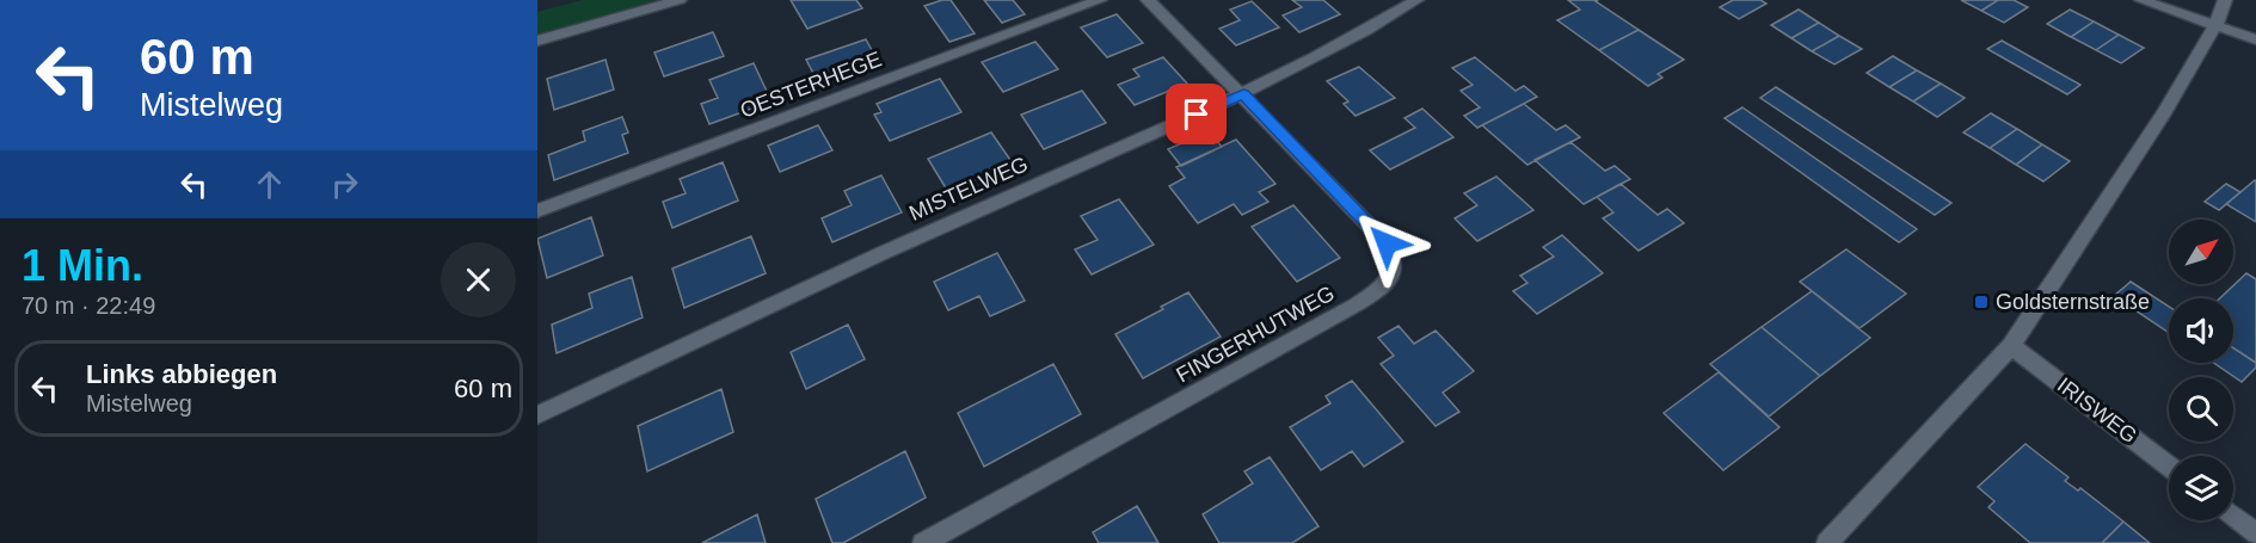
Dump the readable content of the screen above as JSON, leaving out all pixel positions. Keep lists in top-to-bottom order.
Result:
{
  "streets": {
    "street": [
      "OESTERHEGE",
      "MISTELWEG",
      "FINGERHUTWEG",
      "IRISWEG"
    ]
  },
  "crossings": [
    ["MISTELWEG", "FINGERHUTWEG"]
  ],
  "places": {
    "transit": ["Goldsternstraße"]
  },
  "north": "top right",
  "page": {
    "turn": ["60 m", "Mistelweg"],
    "heading": ["1 Min.", "70 m · 22:49"],
    "list": [
      {
        "name": "Links abbiegen",
        "note": "Mistelweg",
        "value": "60 m"
      }
    ]
  }
}
